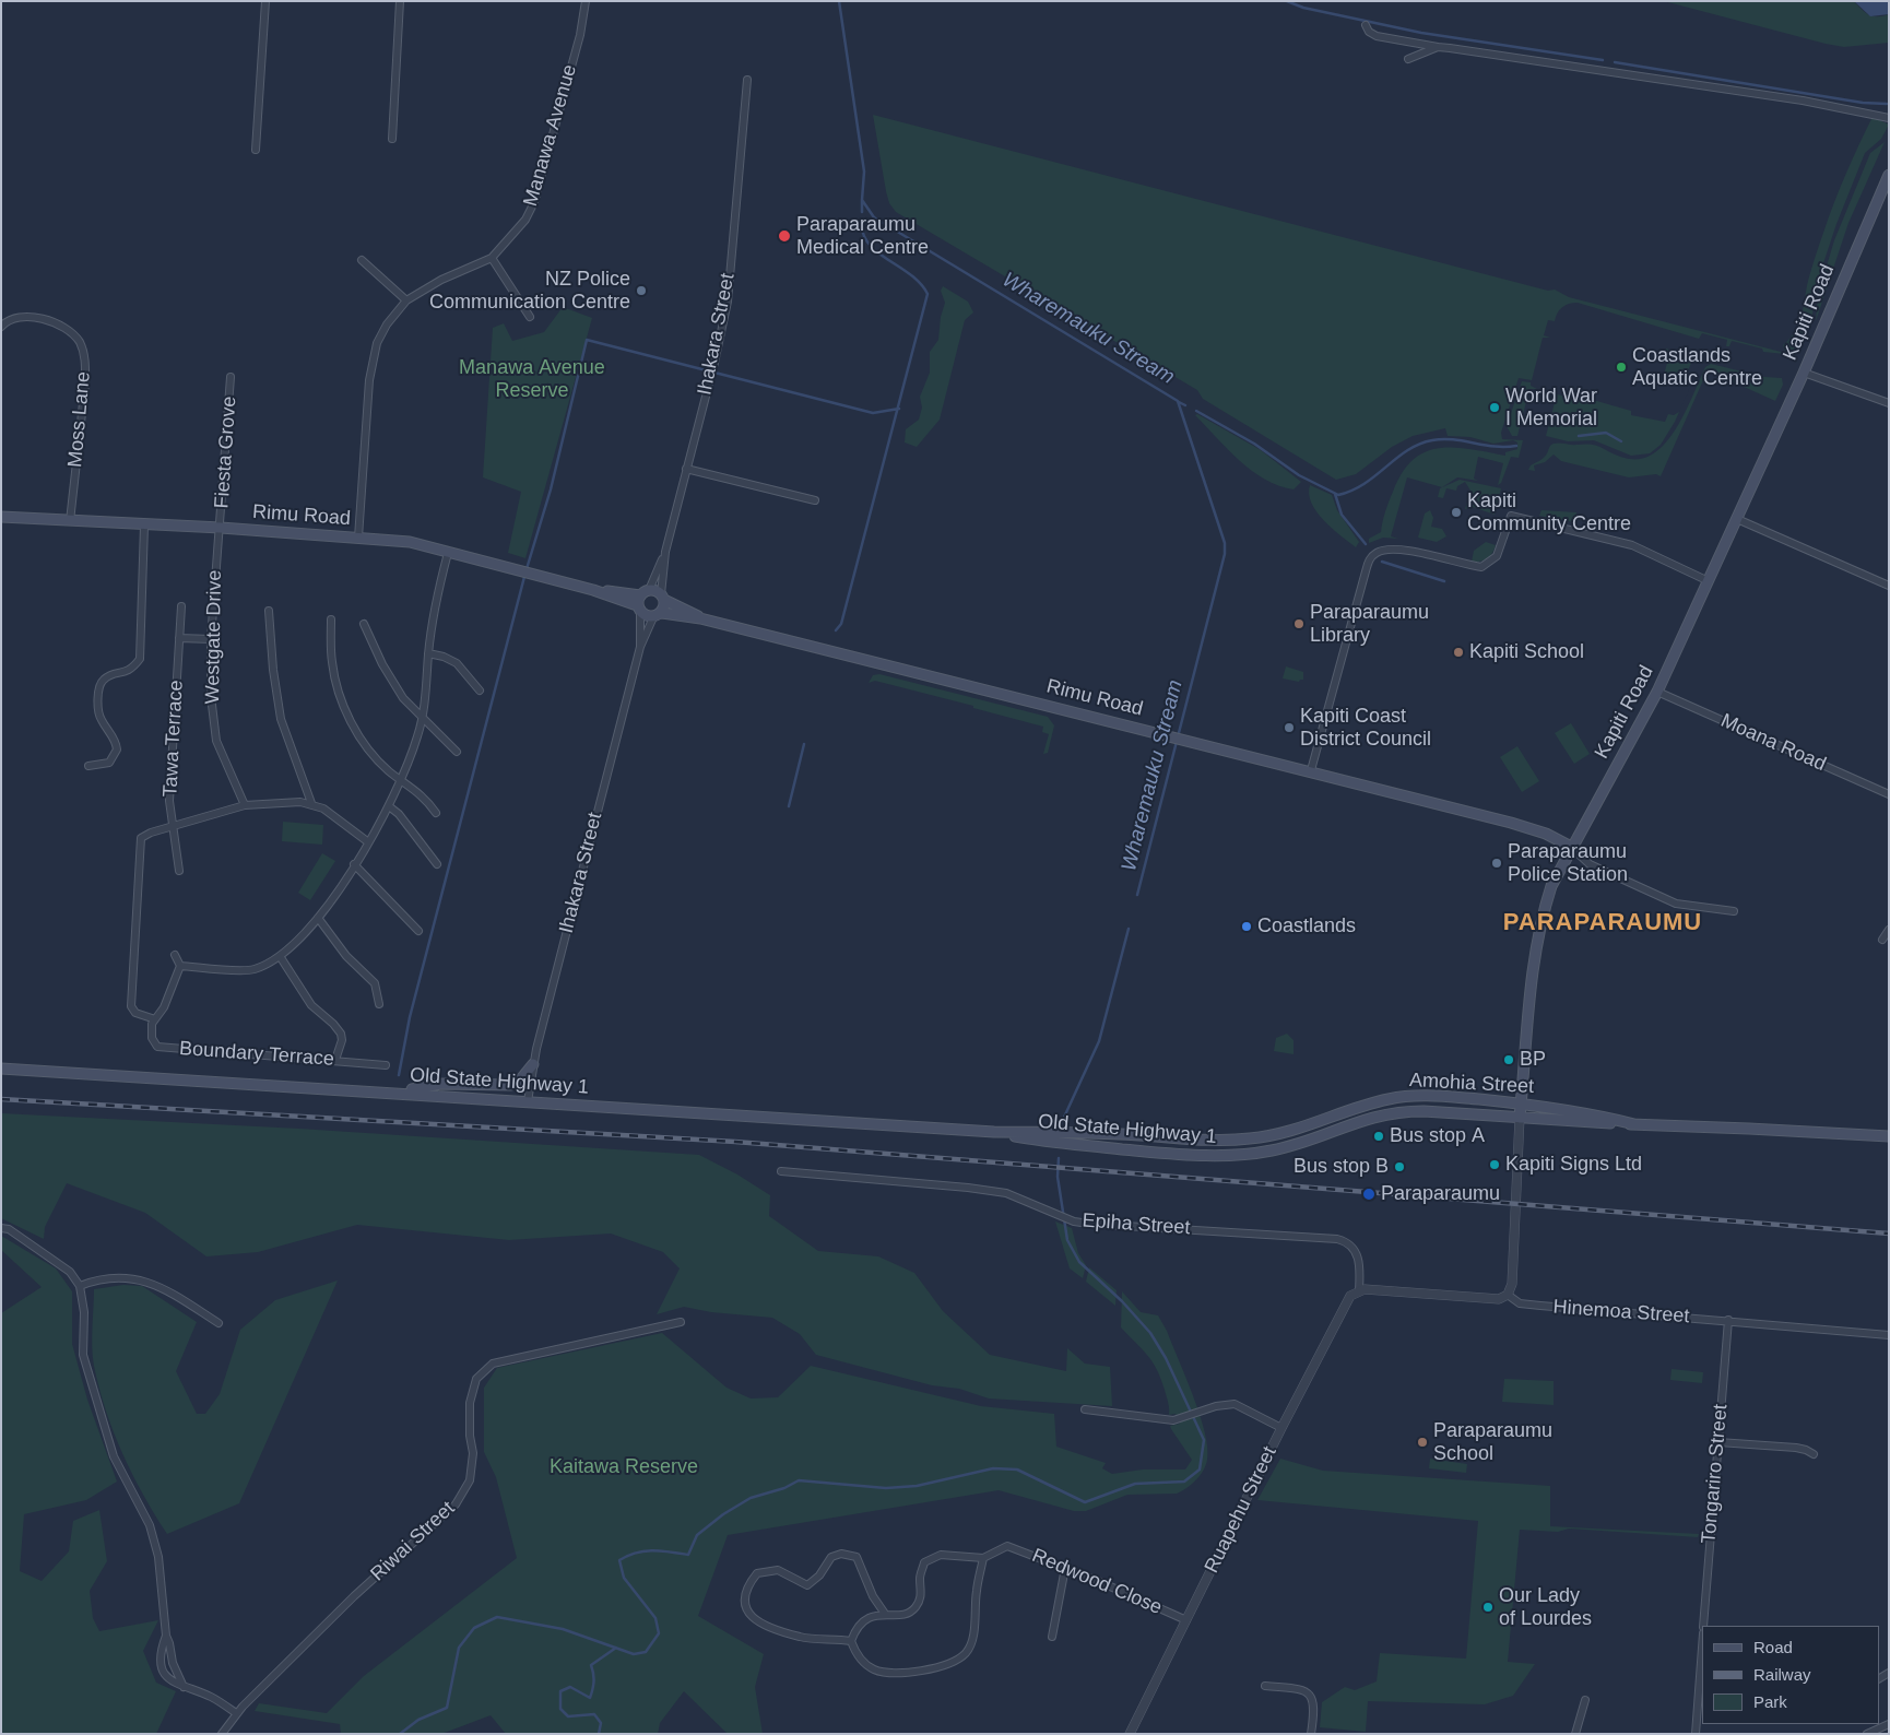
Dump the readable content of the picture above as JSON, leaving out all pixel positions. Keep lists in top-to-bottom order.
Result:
{
  "streets": {
    "main road": [
      "Kapiti Road",
      "Rimu Road",
      "Old State Highway 1",
      "Amohia Street"
    ],
    "street": [
      "Manawa Avenue",
      "Ihakara Street",
      "Moss Lane",
      "Fiesta Grove",
      "Westgate Drive",
      "Tawa Terrace",
      "Moana Road",
      "Boundary Terrace",
      "Epiha Street",
      "Hinemoa Street",
      "Tongariro Street",
      "Ruapehu Street",
      "Riwai Street",
      "Redwood Close"
    ]
  },
  "crossings": [
    ["Manawa Avenue", "Rimu Road"],
    ["Kapiti Road", "Rimu Road"],
    ["Kapiti Road", "Moana Road"],
    ["Kapiti Road", "Amohia Street"],
    ["Kapiti Road", "Hinemoa Street"],
    ["Ihakara Street", "Rimu Road"],
    ["Ihakara Street", "Old State Highway 1"],
    ["Moss Lane", "Rimu Road"],
    ["Fiesta Grove", "Rimu Road"],
    ["Fiesta Grove", "Westgate Drive"],
    ["Rimu Road", "Westgate Drive"],
    ["Old State Highway 1", "Amohia Street"],
    ["Epiha Street", "Hinemoa Street"],
    ["Epiha Street", "Ruapehu Street"],
    ["Hinemoa Street", "Tongariro Street"],
    ["Hinemoa Street", "Ruapehu Street"],
    ["Ruapehu Street", "Redwood Close"]
  ],
  "districts": ["PARAPARAUMU"],
  "water": ["Wharemauku Stream"],
  "parks": ["Manawa Avenue Reserve", "Kaitawa Reserve"],
  "places": [
    "Paraparaumu Medical Centre",
    "NZ Police Communication Centre",
    "Coastlands Aquatic Centre",
    "World War I Memorial",
    "Kapiti Community Centre",
    "Paraparaumu Library",
    "Kapiti School",
    "Kapiti Coast District Council",
    "Paraparaumu Police Station",
    "Coastlands",
    "BP",
    "Bus stop A",
    "Kapiti Signs Ltd",
    "Bus stop B",
    "Paraparaumu",
    "Paraparaumu School",
    "Our Lady of Lourdes"
  ],
  "legend": ["Road", "Railway", "Park"]
}
